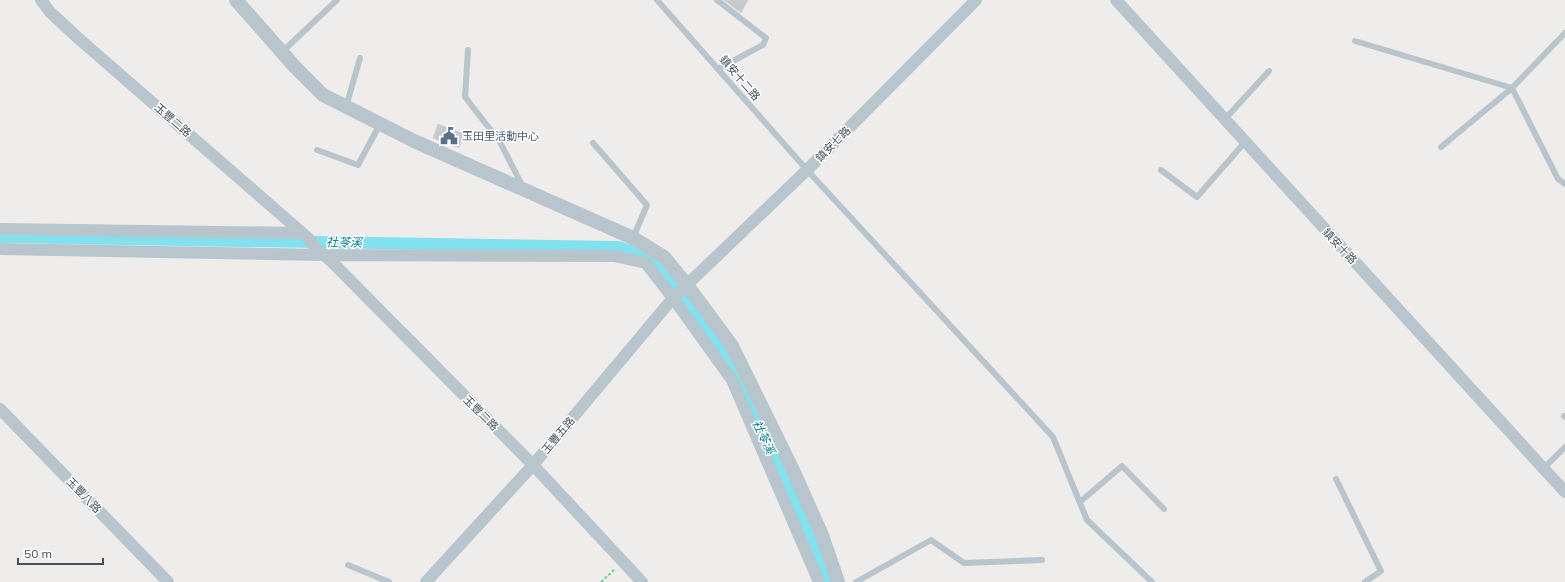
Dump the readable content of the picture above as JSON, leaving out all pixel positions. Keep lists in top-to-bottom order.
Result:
{
  "streets": {
    "street": [
      "玉豐二路",
      "鎮安七路",
      "鎮安十路",
      "玉豐五路",
      "玉豐八路"
    ],
    "lane": ["鎮安十二路"]
  },
  "crossings": [
    ["鎮安十二路", "鎮安七路"],
    ["玉豐二路", "玉豐五路"],
    ["鎮安七路", "玉豐五路"]
  ],
  "water": ["社苓溪"],
  "places": {
    "public building": ["玉田里活動中心"]
  },
  "scale_bar": "50 m"
}
